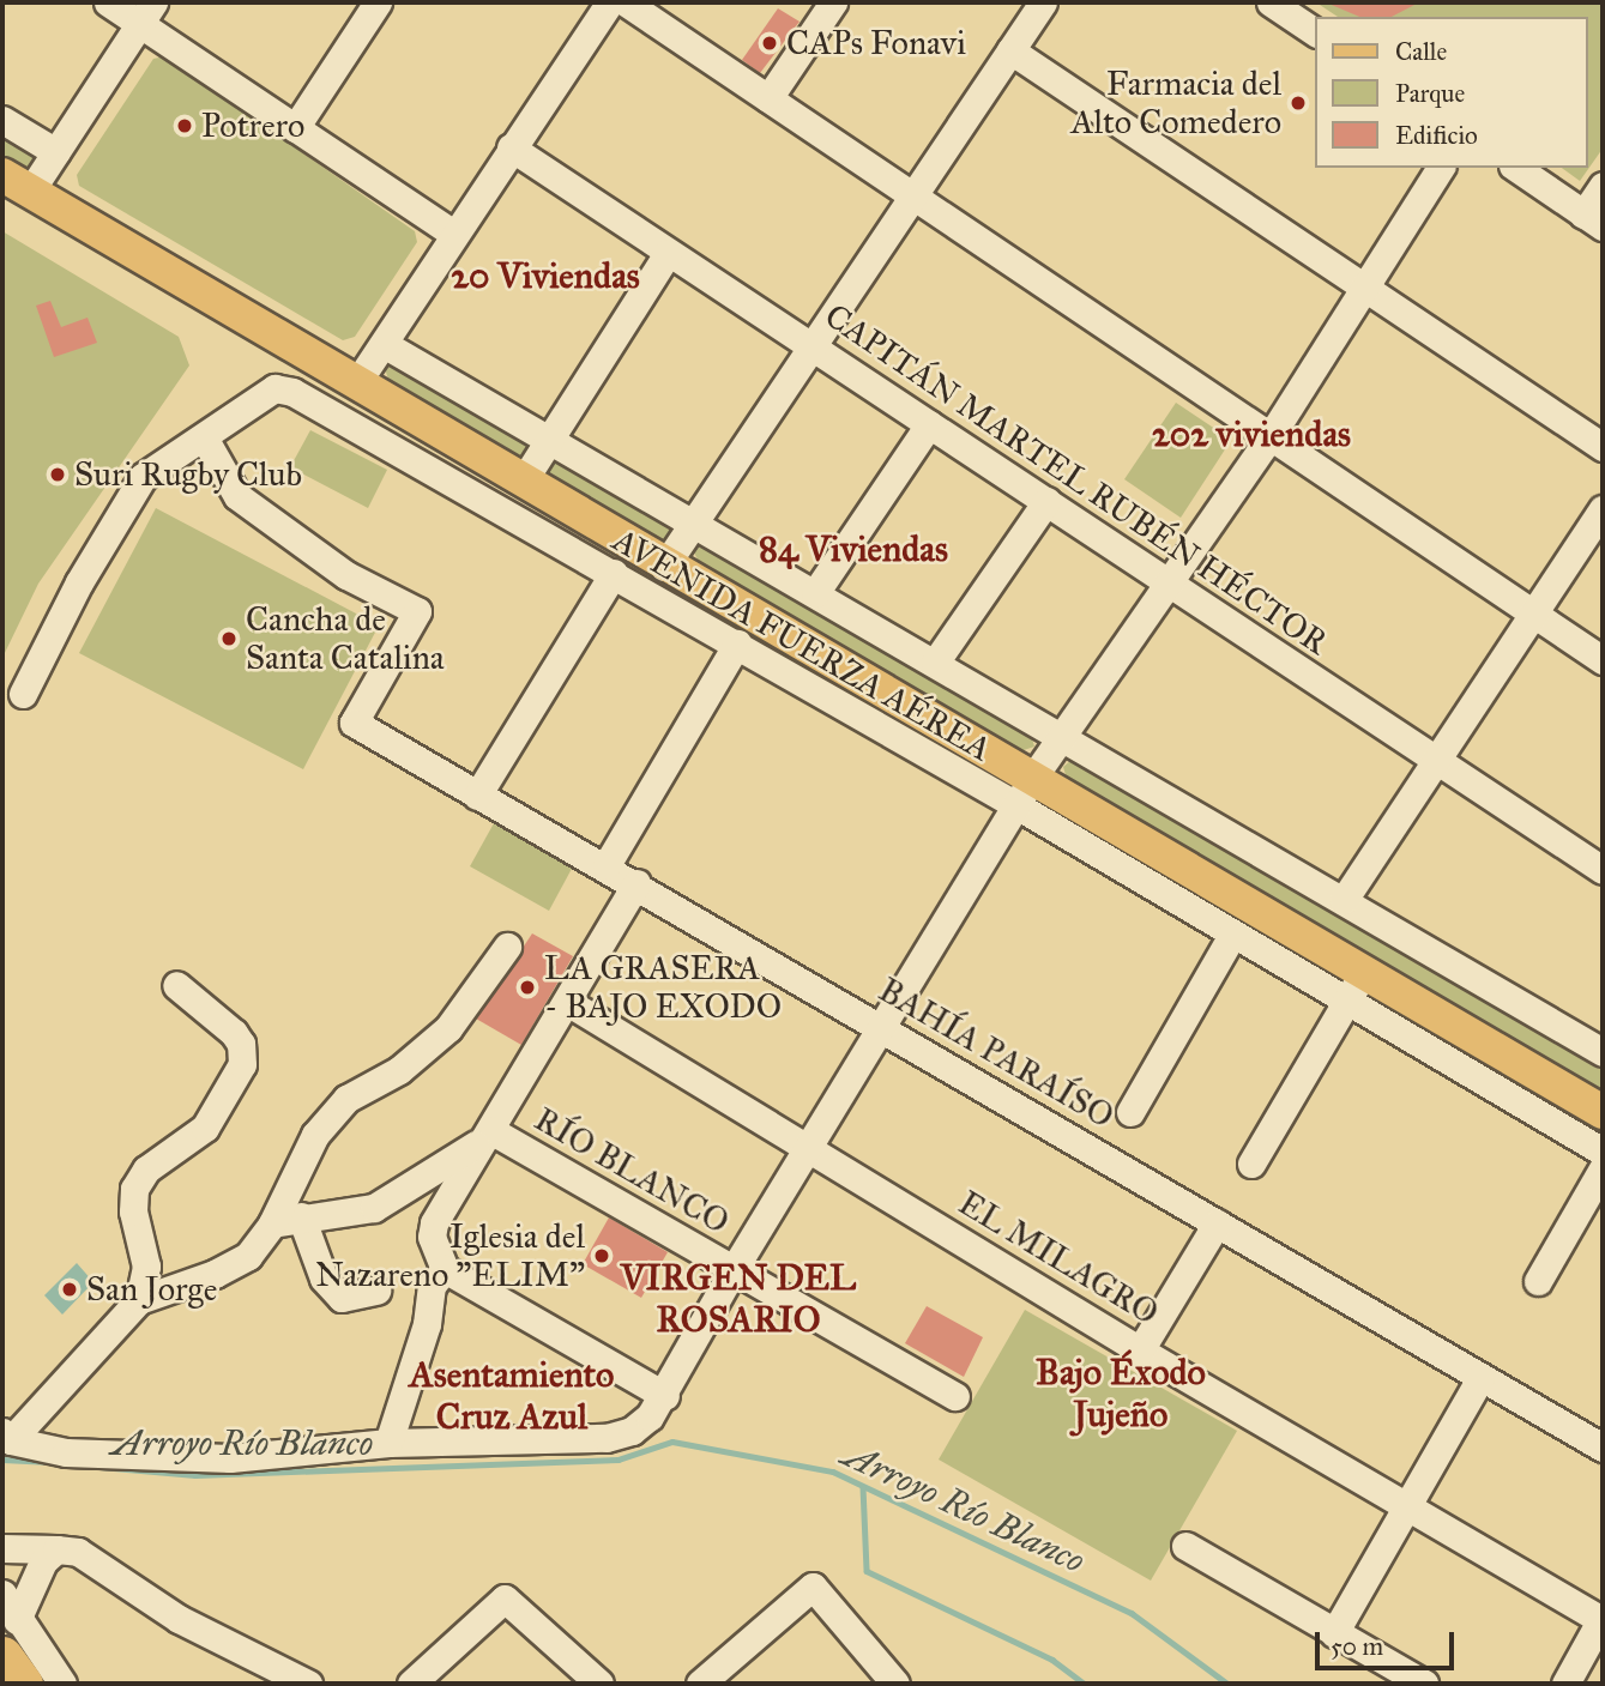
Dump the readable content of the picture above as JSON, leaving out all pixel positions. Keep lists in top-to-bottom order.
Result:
{
  "streets": {
    "main road": ["AVENIDA FUERZA AÉREA"],
    "street": [
      "CAPITÁN MARTEL RUBÉN HÉCTOR",
      "BAHÍA PARAÍSO",
      "RÍO BLANCO",
      "EL MILAGRO"
    ]
  },
  "districts": [
    "20 Viviendas",
    "202 viviendas",
    "84 Viviendas",
    "VIRGEN DEL ROSARIO",
    "Bajo Éxodo Jujeño",
    "Asentamiento Cruz Azul"
  ],
  "water": ["Arroyo Río Blanco"],
  "places": [
    "CAPs Fonavi",
    "Farmacia del Alto Comedero",
    "Potrero",
    "Suri Rugby Club",
    "Cancha de Santa Catalina",
    "LA GRASERA - BAJO EXODO",
    "Iglesia del Nazareno \"ELIM\"",
    "San Jorge"
  ],
  "legend": ["Calle", "Parque", "Edificio"],
  "scale_bar": "50 m"
}
